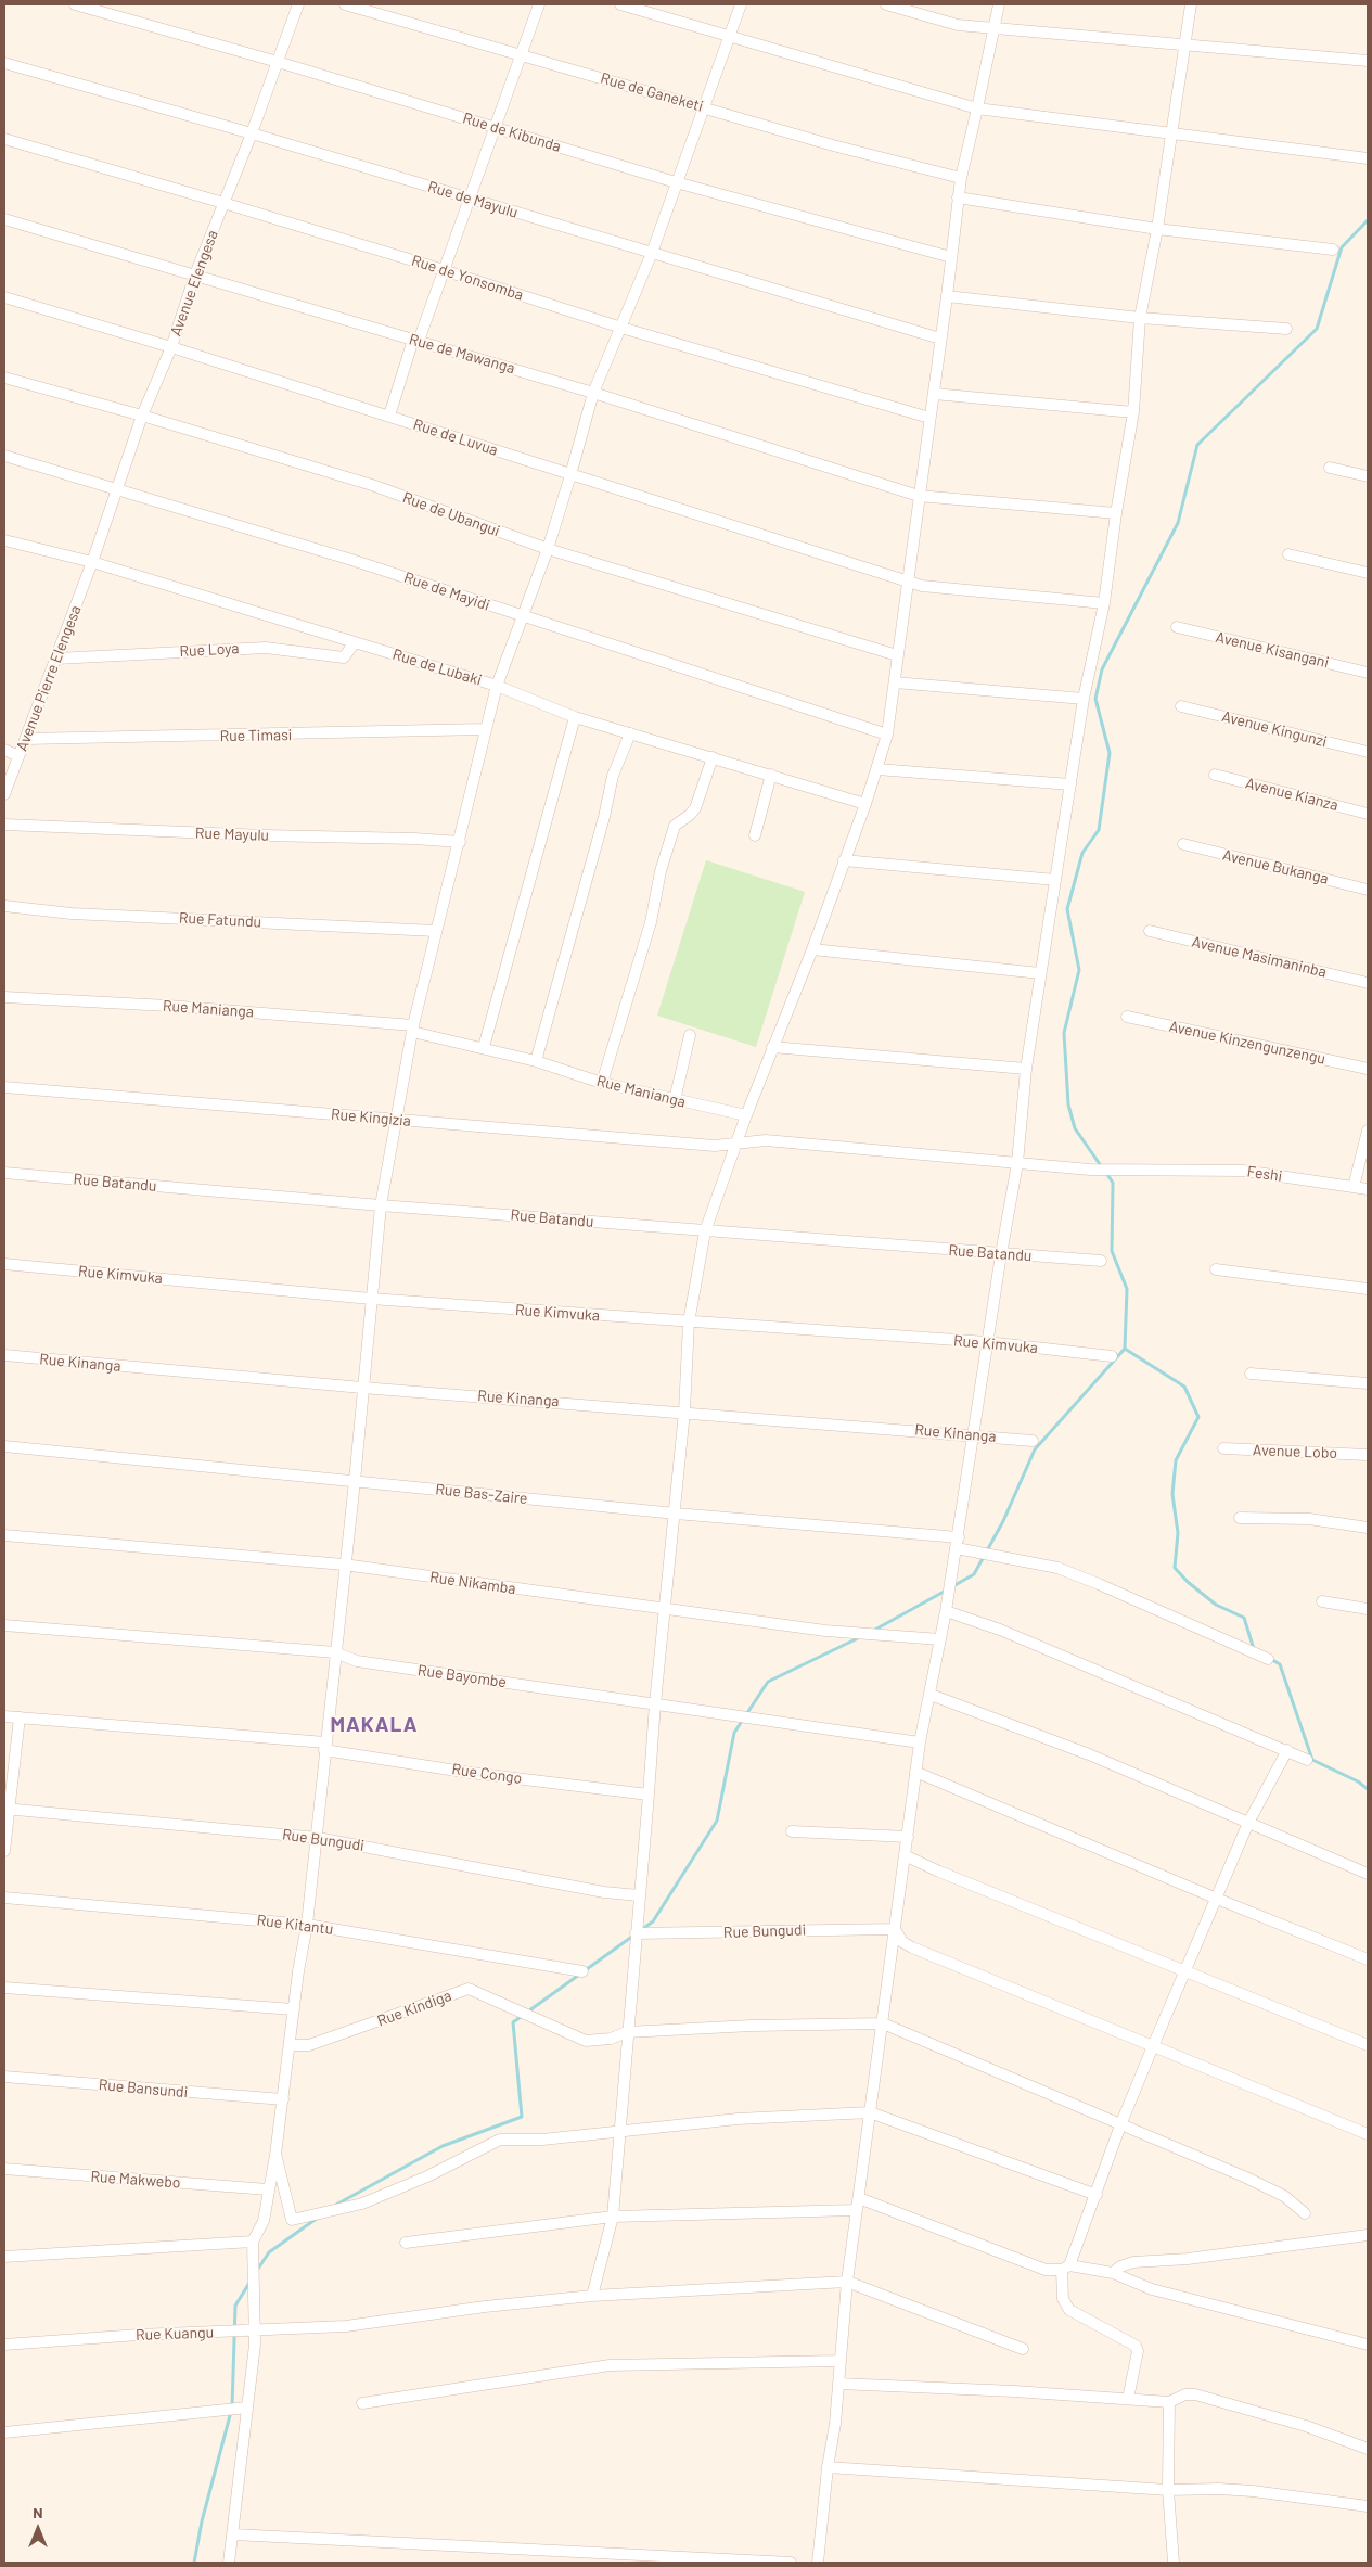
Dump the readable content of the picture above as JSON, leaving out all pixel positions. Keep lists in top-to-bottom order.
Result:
{
  "streets": {
    "street": [
      "Rue de Ganeketi",
      "Rue de Kibunda",
      "Rue de Mayulu",
      "Rue de Yonsomba",
      "Avenue Elengesa",
      "Rue de Mawanga",
      "Rue de Luvua",
      "Rue de Ubangui",
      "Rue de Mayidi",
      "Rue Loya",
      "Avenue Kisangani",
      "Rue de Lubaki",
      "Avenue Pierre Elengesa",
      "Avenue Kingunzi",
      "Rue Timasi",
      "Avenue Kianza",
      "Rue Mayulu",
      "Avenue Bukanga",
      "Rue Fatundu",
      "Avenue Masimaninba",
      "Rue Manianga",
      "Avenue Kinzengunzengu",
      "Rue Kingizia",
      "Feshi",
      "Rue Batandu",
      "Rue Kimvuka",
      "Rue Kinanga",
      "Avenue Lobo",
      "Rue Bas-Zaire",
      "Rue Nikamba",
      "Rue Bayombe",
      "Rue Congo",
      "Rue Bungudi",
      "Rue Kitantu",
      "Rue Kindiga",
      "Rue Bansundi",
      "Rue Makwebo",
      "Rue Kuangu"
    ]
  },
  "crossings": [
    ["Rue de Kibunda", "Avenue Elengesa"],
    ["Rue de Mayulu", "Avenue Elengesa"],
    ["Rue de Yonsomba", "Avenue Elengesa"],
    ["Avenue Elengesa", "Rue de Mawanga"],
    ["Avenue Elengesa", "Rue de Luvua"],
    ["Avenue Elengesa", "Rue de Ubangui"],
    ["Avenue Elengesa", "Rue de Mayidi"],
    ["Avenue Elengesa", "Rue de Lubaki"],
    ["Avenue Elengesa", "Avenue Pierre Elengesa"],
    ["Rue Loya", "Rue de Lubaki"],
    ["Rue Loya", "Avenue Pierre Elengesa"],
    ["Rue de Lubaki", "Avenue Pierre Elengesa"],
    ["Avenue Pierre Elengesa", "Rue Timasi"],
    ["Rue Kingizia", "Feshi"]
  ],
  "districts": ["MAKALA"],
  "north": "top"
}
